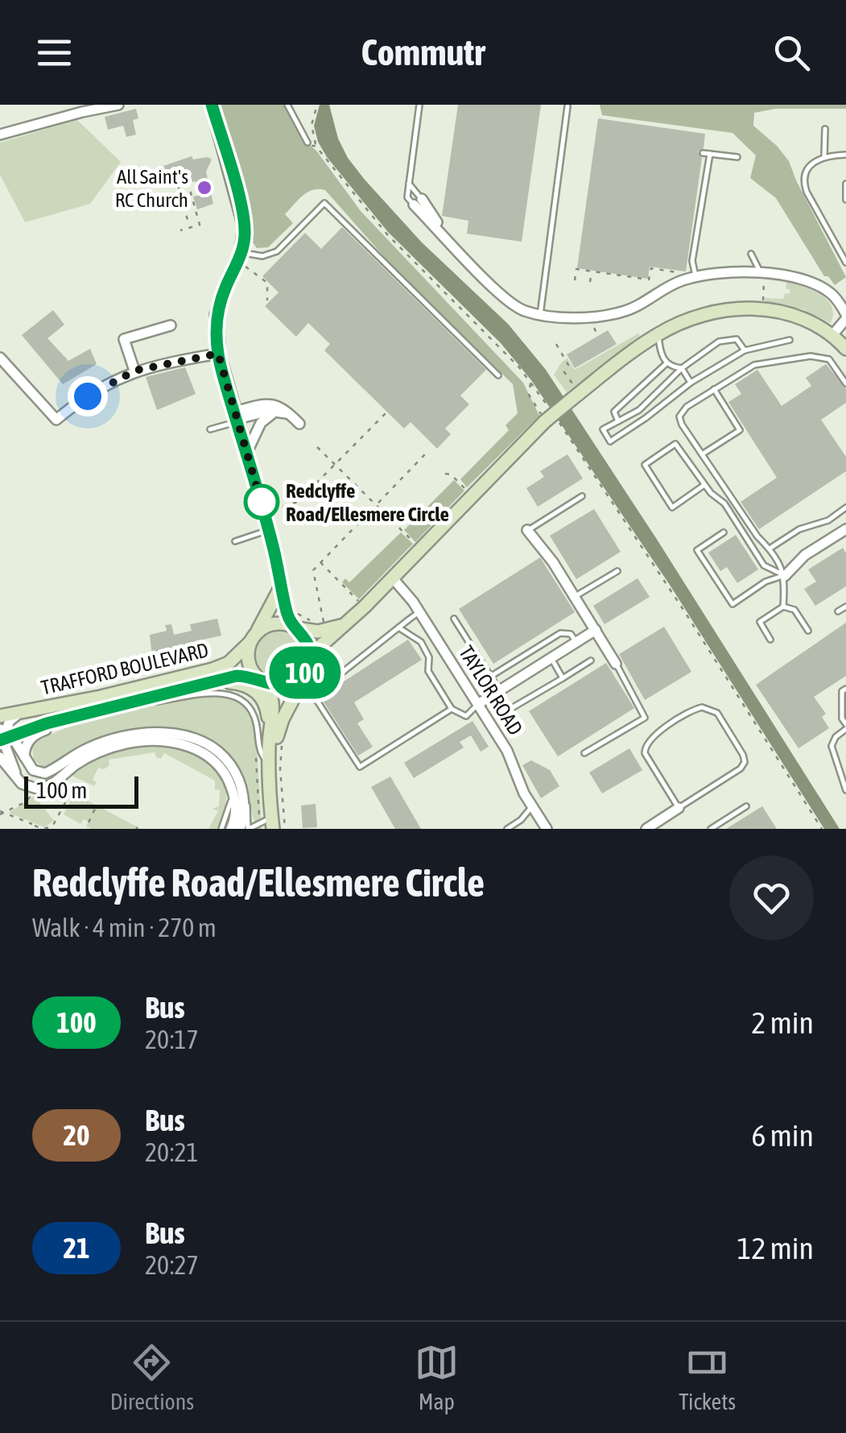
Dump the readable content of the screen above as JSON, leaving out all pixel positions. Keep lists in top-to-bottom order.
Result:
{
  "streets": {
    "main road": ["TRAFFORD BOULEVARD"],
    "street": ["TAYLOR ROAD"]
  },
  "places": ["All Saint's RC Church", "Redclyffe Road/Ellesmere Circle"],
  "lines": ["bus line 100"],
  "scale_bar": "100 m",
  "page": {
    "header": "Commutr",
    "on_map": "100",
    "scale": "100 m",
    "heading": ["Redclyffe Road/Ellesmere Circle", "Walk · 4 min · 270 m"],
    "list": [
      {
        "mark": "100",
        "name": "Bus",
        "note": "20:17",
        "value": "2 min"
      },
      {
        "mark": "20",
        "name": "Bus",
        "note": "20:21",
        "value": "6 min"
      },
      {
        "mark": "21",
        "name": "Bus",
        "note": "20:27",
        "value": "12 min"
      }
    ],
    "tabs": ["Directions", "Map", "Tickets"]
  }
}
